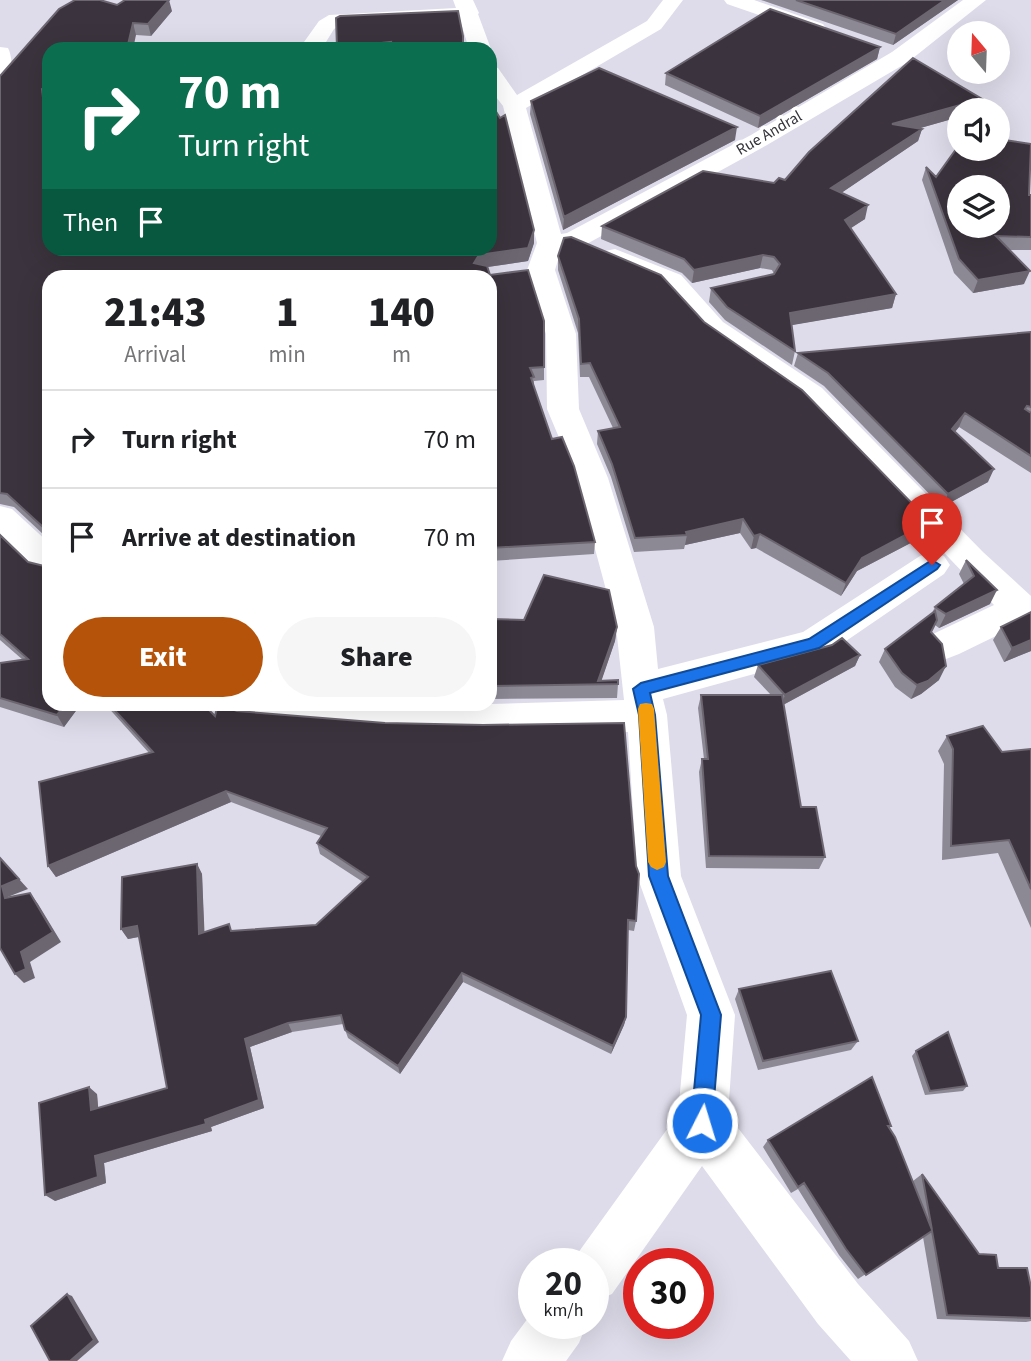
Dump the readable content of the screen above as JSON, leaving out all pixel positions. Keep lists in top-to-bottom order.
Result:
{
  "streets": {
    "street": ["Rue Andral"]
  },
  "north": "top",
  "page": {
    "turn": ["70 m", "Turn right"],
    "then": "Then",
    "eta": [
      "21:43",
      "Arrival",
      "1",
      "min",
      "140",
      "m"
    ],
    "list": [
      {
        "name": "Turn right",
        "value": "70 m"
      },
      {
        "name": "Arrive at destination",
        "value": "70 m"
      }
    ],
    "buttons": ["Exit", "Share"],
    "speed": "20 km/h",
    "limit": "30"
  }
}
